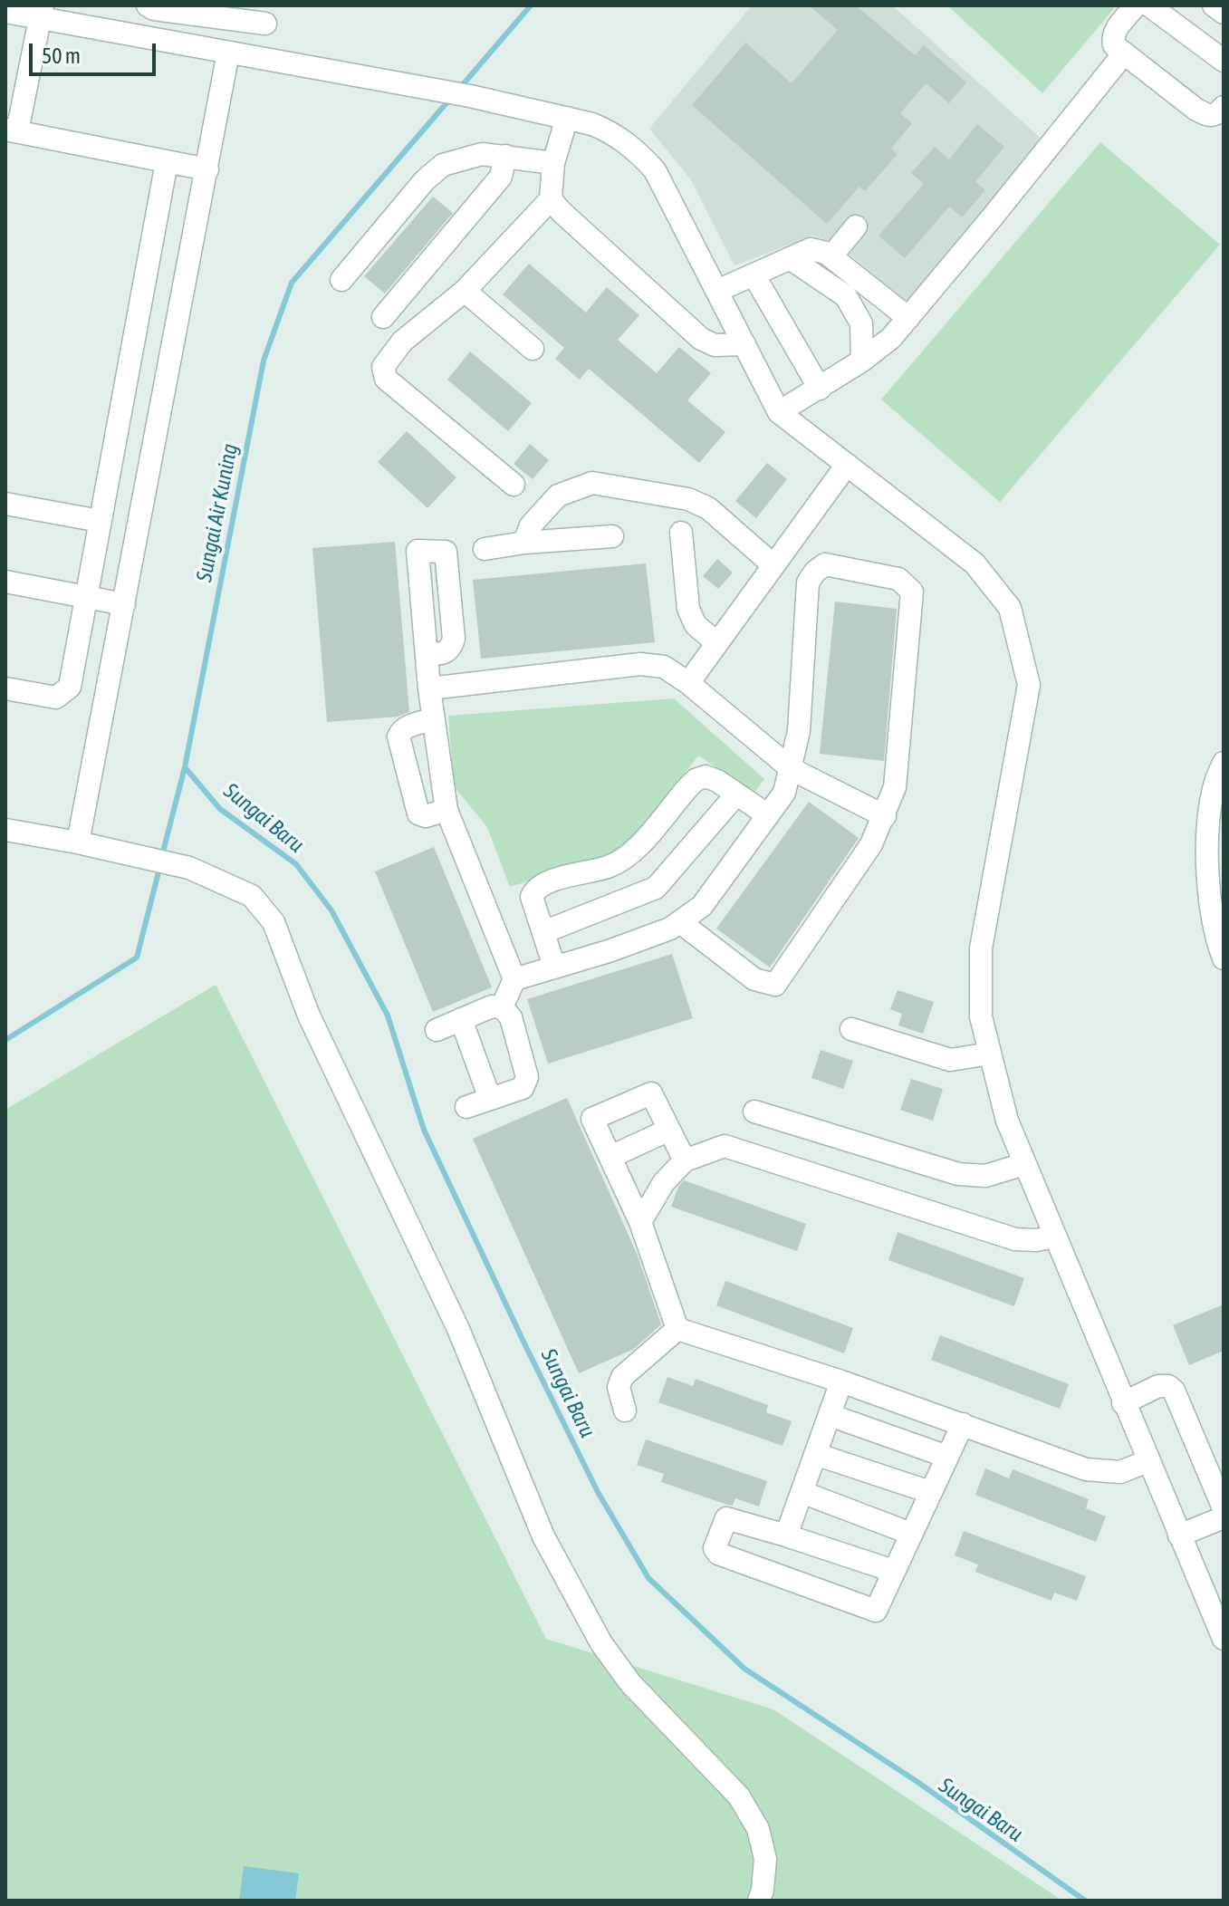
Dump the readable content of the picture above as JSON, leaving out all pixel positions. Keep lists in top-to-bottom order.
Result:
{
  "water": ["Sungai Air Kuning", "Sungai Baru"],
  "scale_bar": "50 m"
}
